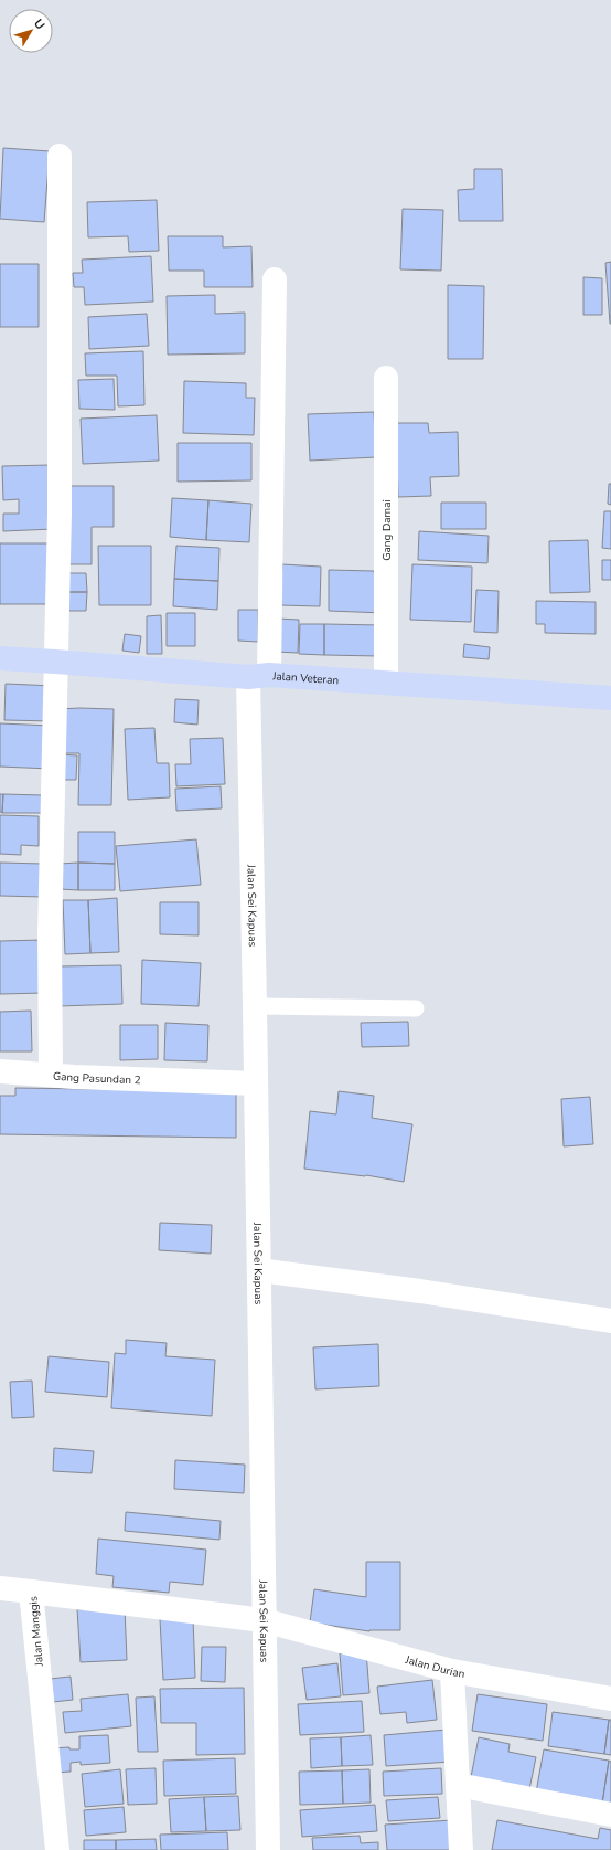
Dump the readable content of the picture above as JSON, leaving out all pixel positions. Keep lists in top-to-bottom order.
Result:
{
  "streets": {
    "street": [
      "Gang Damai",
      "Jalan Veteran",
      "Jalan Sei Kapuas",
      "Gang Pasundan 2",
      "Jalan Manggis",
      "Jalan Durian"
    ]
  },
  "crossings": [
    ["Gang Damai", "Jalan Veteran"],
    ["Jalan Veteran", "Jalan Sei Kapuas"],
    ["Jalan Veteran", "Gang Pasundan 2"],
    ["Jalan Sei Kapuas", "Gang Pasundan 2"],
    ["Jalan Sei Kapuas", "Jalan Manggis"],
    ["Jalan Sei Kapuas", "Jalan Durian"],
    ["Jalan Manggis", "Jalan Durian"]
  ],
  "north": "top right"
}
